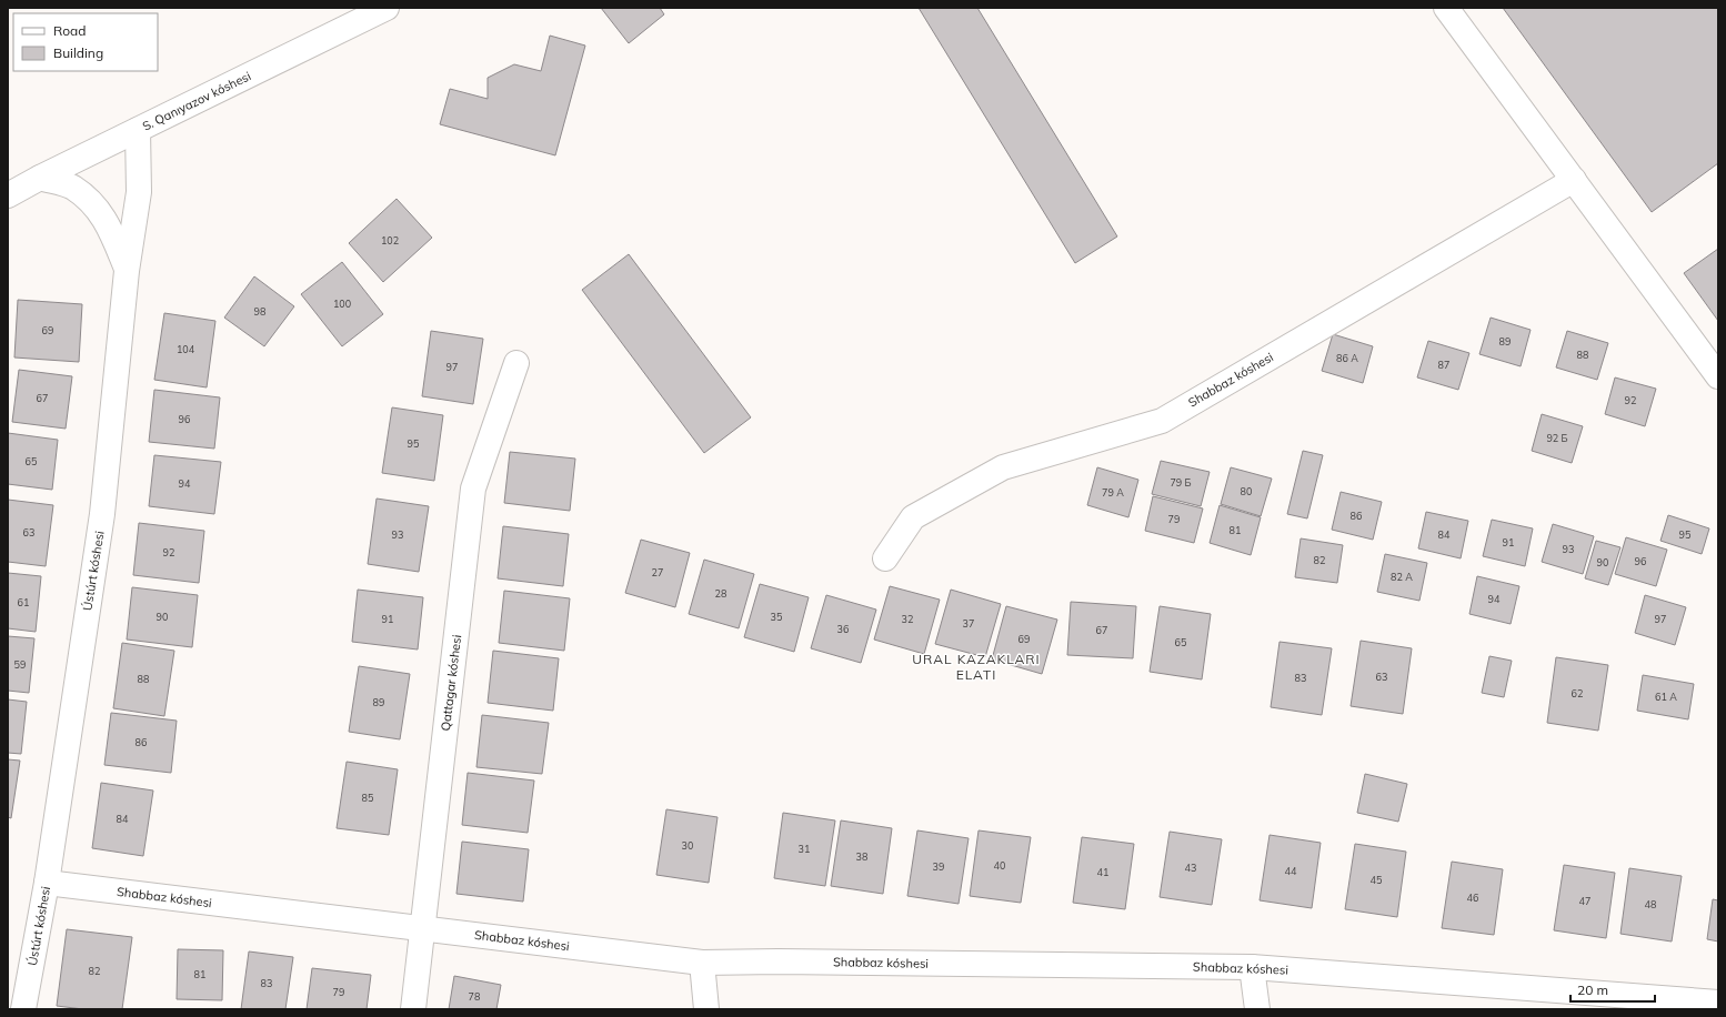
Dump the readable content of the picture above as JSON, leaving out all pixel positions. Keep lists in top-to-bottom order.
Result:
{
  "streets": {
    "street": [
      "S. Qanıyazov kóshesi",
      "Shabbaz kóshesi",
      "Ústúrt kóshesi",
      "Qattagar kóshesi"
    ]
  },
  "crossings": [
    ["S. Qanıyazov kóshesi", "Ústúrt kóshesi"],
    ["Shabbaz kóshesi", "Ústúrt kóshesi"],
    ["Shabbaz kóshesi", "Qattagar kóshesi"]
  ],
  "districts": ["URAL KAZAKLARI ELATI"],
  "house_numbers": [
    "102",
    "100",
    "98",
    "69",
    "89",
    "104",
    "88",
    "86 А",
    "87",
    "97",
    "67",
    "92",
    "96",
    "92 Б",
    "95",
    "65",
    "79 Б",
    "94",
    "80",
    "79 А",
    "86",
    "79",
    "81",
    "63",
    "93",
    "84",
    "95",
    "91",
    "93",
    "92",
    "82",
    "96",
    "90",
    "27",
    "82 А",
    "28",
    "94",
    "61",
    "90",
    "35",
    "91",
    "32",
    "97",
    "37",
    "36",
    "67",
    "69",
    "65",
    "59",
    "63",
    "83",
    "88",
    "62",
    "61 А",
    "89",
    "86",
    "85",
    "84",
    "30",
    "31",
    "38",
    "40",
    "39",
    "43",
    "44",
    "41",
    "45",
    "46",
    "47",
    "48",
    "82",
    "81",
    "83",
    "79",
    "78"
  ],
  "legend": ["Road", "Building"],
  "scale_bar": "20 m"
}
